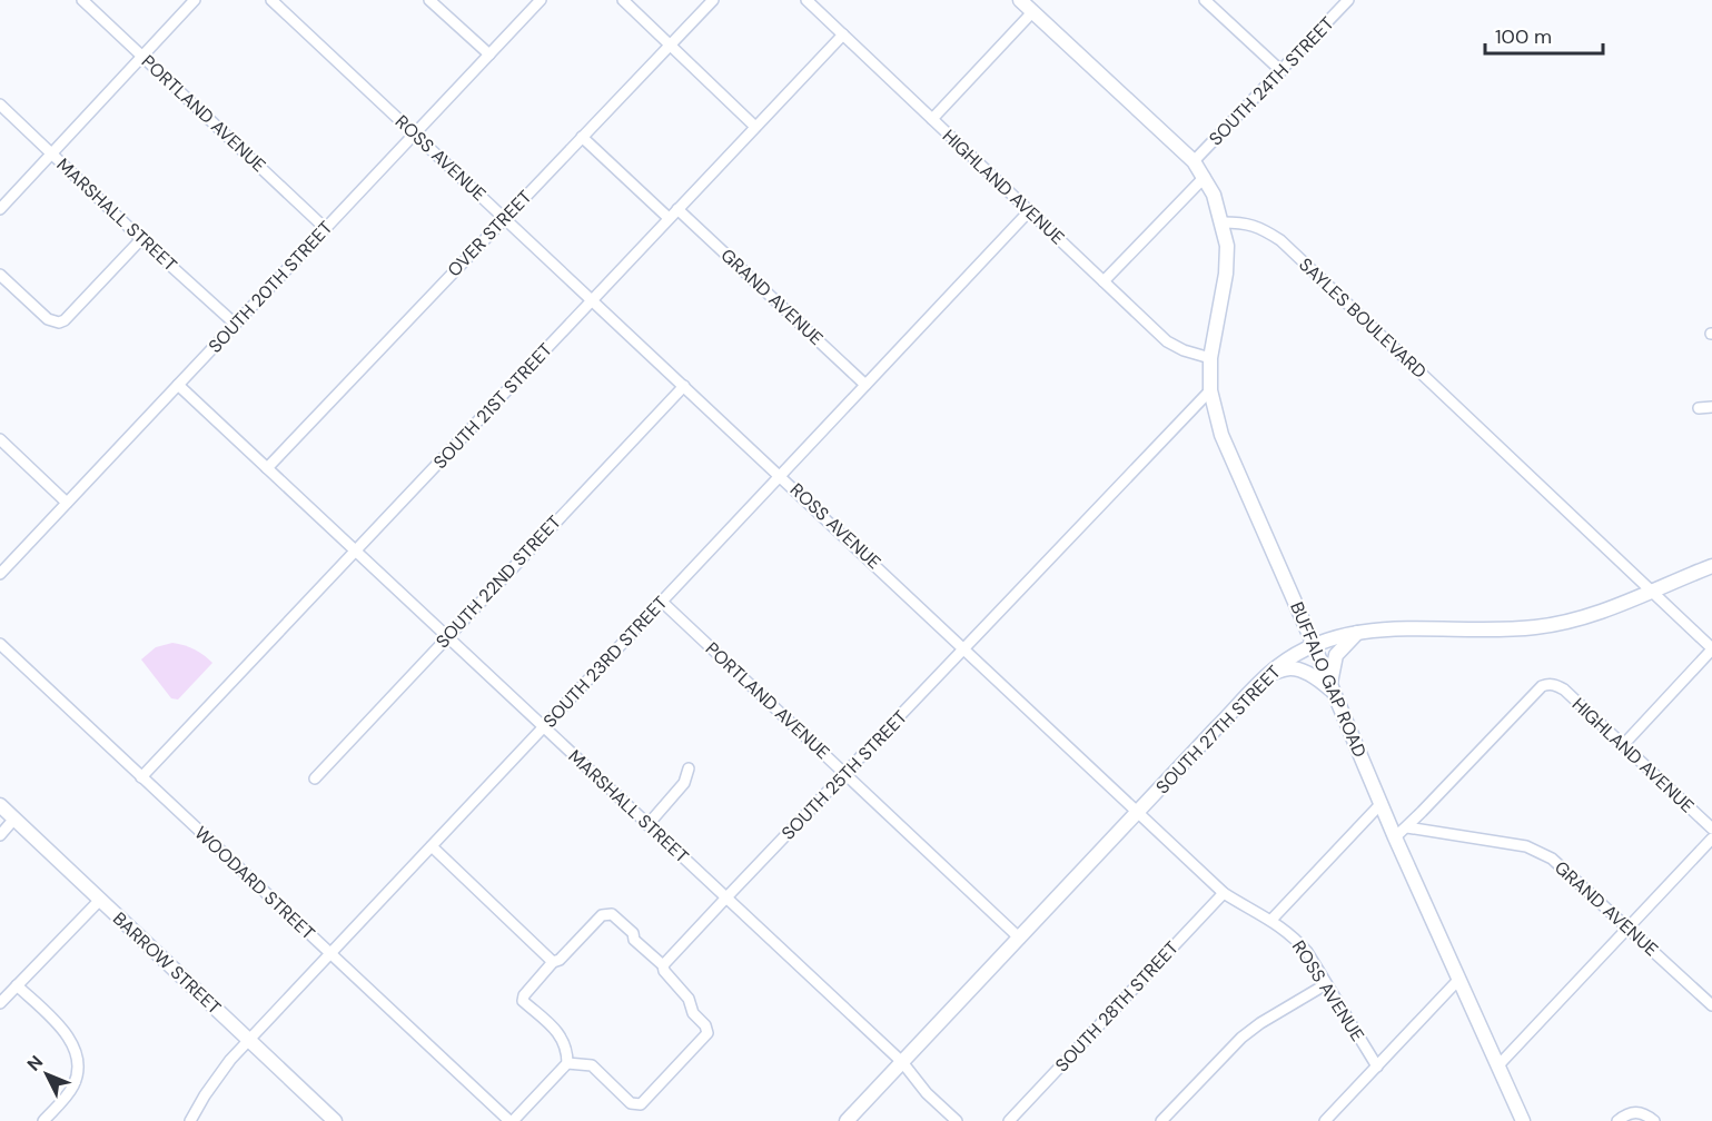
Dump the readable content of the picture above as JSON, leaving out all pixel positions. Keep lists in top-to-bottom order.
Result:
{
  "streets": {
    "main road": ["BUFFALO GAP ROAD", "SOUTH 27TH STREET", "BARROW STREET"],
    "street": [
      "SOUTH 24TH STREET",
      "PORTLAND AVENUE",
      "ROSS AVENUE",
      "HIGHLAND AVENUE",
      "MARSHALL STREET",
      "OVER STREET",
      "SOUTH 20TH STREET",
      "GRAND AVENUE",
      "SAYLES BOULEVARD",
      "SOUTH 21ST STREET",
      "SOUTH 22ND STREET",
      "SOUTH 23RD STREET",
      "SOUTH 25TH STREET",
      "WOODARD STREET",
      "SOUTH 28TH STREET"
    ]
  },
  "crossings": [
    ["PORTLAND AVENUE", "SOUTH 20TH STREET"],
    ["PORTLAND AVENUE", "SOUTH 23RD STREET"],
    ["PORTLAND AVENUE", "SOUTH 27TH STREET"],
    ["PORTLAND AVENUE", "SOUTH 25TH STREET"],
    ["ROSS AVENUE", "OVER STREET"],
    ["ROSS AVENUE", "SOUTH 20TH STREET"],
    ["ROSS AVENUE", "SOUTH 21ST STREET"],
    ["ROSS AVENUE", "SOUTH 22ND STREET"],
    ["ROSS AVENUE", "SOUTH 23RD STREET"],
    ["ROSS AVENUE", "SOUTH 27TH STREET"],
    ["ROSS AVENUE", "SOUTH 25TH STREET"],
    ["ROSS AVENUE", "SOUTH 28TH STREET"],
    ["HIGHLAND AVENUE", "GRAND AVENUE"],
    ["HIGHLAND AVENUE", "SOUTH 21ST STREET"],
    ["HIGHLAND AVENUE", "SOUTH 23RD STREET"],
    ["HIGHLAND AVENUE", "BUFFALO GAP ROAD"],
    ["MARSHALL STREET", "OVER STREET"],
    ["MARSHALL STREET", "SOUTH 20TH STREET"],
    ["MARSHALL STREET", "SOUTH 21ST STREET"],
    ["MARSHALL STREET", "SOUTH 22ND STREET"],
    ["MARSHALL STREET", "SOUTH 23RD STREET"],
    ["MARSHALL STREET", "SOUTH 27TH STREET"],
    ["MARSHALL STREET", "SOUTH 25TH STREET"],
    ["GRAND AVENUE", "SOUTH 21ST STREET"],
    ["GRAND AVENUE", "SOUTH 23RD STREET"],
    ["SAYLES BOULEVARD", "BUFFALO GAP ROAD"],
    ["SAYLES BOULEVARD", "SOUTH 27TH STREET"],
    ["SOUTH 21ST STREET", "WOODARD STREET"],
    ["SOUTH 23RD STREET", "WOODARD STREET"],
    ["SOUTH 23RD STREET", "BARROW STREET"],
    ["BUFFALO GAP ROAD", "SOUTH 27TH STREET"],
    ["BUFFALO GAP ROAD", "SOUTH 25TH STREET"]
  ],
  "scale_bar": "100 m",
  "north": "top left"
}
